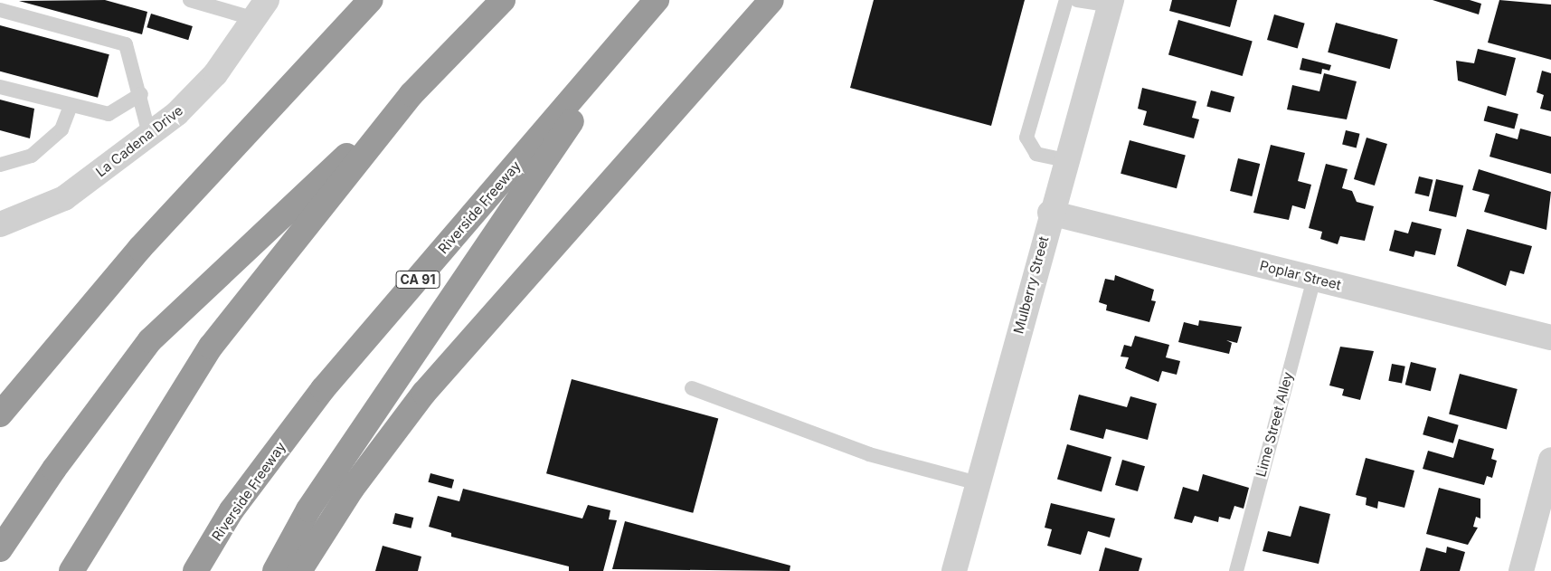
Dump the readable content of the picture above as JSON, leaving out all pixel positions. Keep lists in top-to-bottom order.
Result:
{
  "streets": {
    "highway": ["Riverside Freeway", "CA 91"],
    "street": ["La Cadena Drive", "Poplar Street", "Mulberry Street"],
    "lane": ["Lime Street Alley"]
  },
  "crossings": [
    ["Poplar Street", "Mulberry Street"],
    ["Poplar Street", "Lime Street Alley"]
  ]
}
